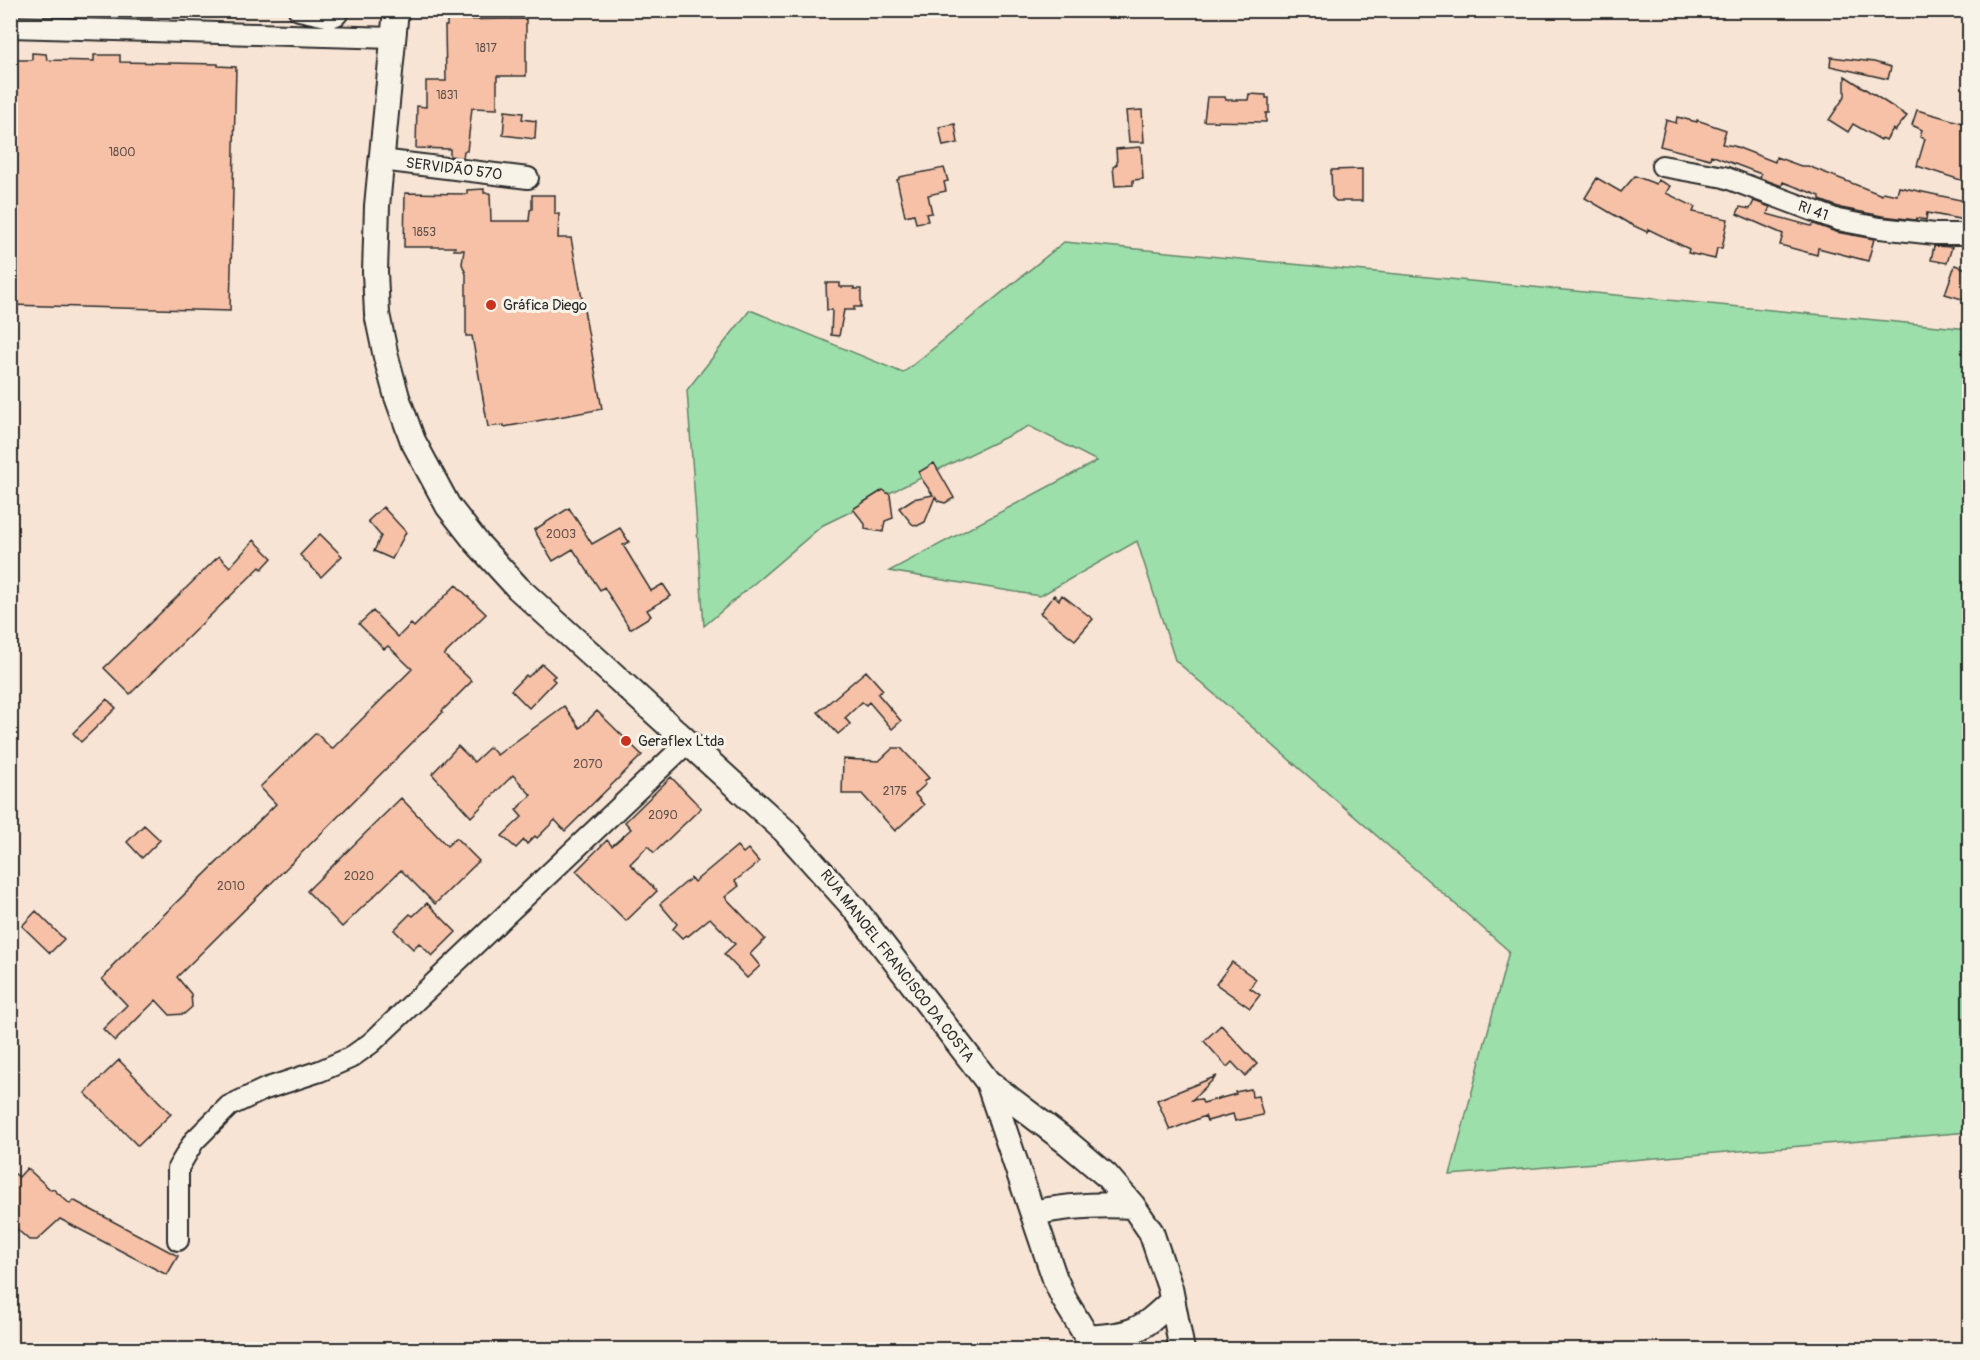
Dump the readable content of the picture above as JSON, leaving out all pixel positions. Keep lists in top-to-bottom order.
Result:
{
  "streets": {
    "main road": ["RUA MANOEL FRANCISCO DA COSTA"],
    "street": ["SERVIDÃO 570", "RI 41"]
  },
  "crossings": [
    ["SERVIDÃO 570", "RUA MANOEL FRANCISCO DA COSTA"]
  ],
  "places": ["Gráfica Diego", "Geraflex Ltda"],
  "house_numbers": [
    "1817",
    "1831",
    "1800",
    "1853",
    "2003",
    "2070",
    "2175",
    "2090",
    "2020",
    "2010"
  ]
}
